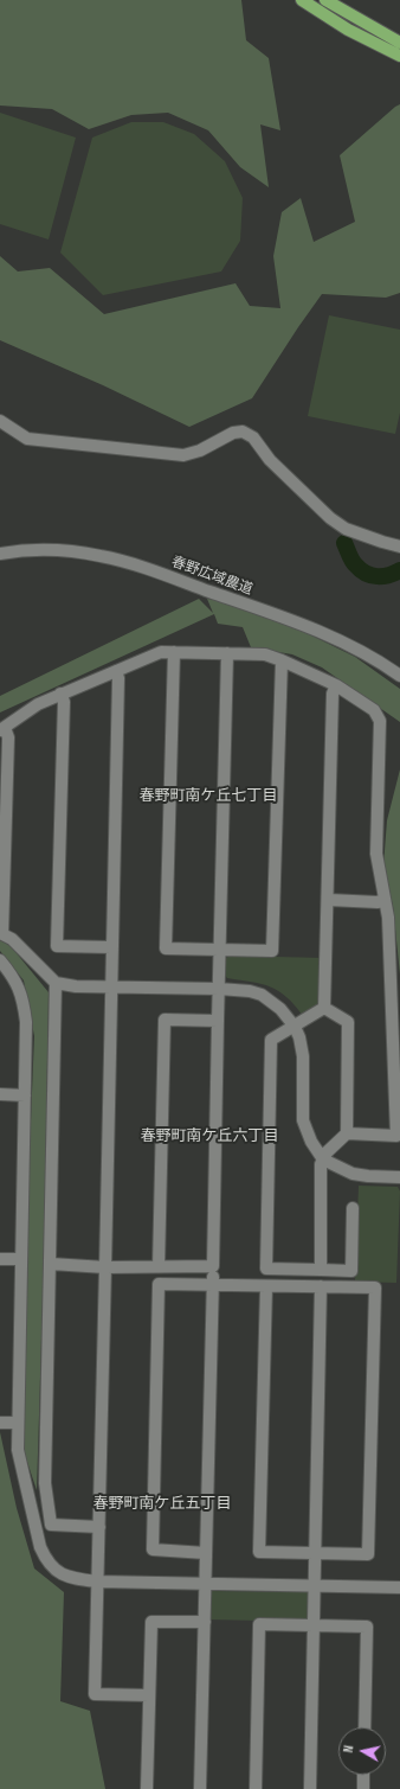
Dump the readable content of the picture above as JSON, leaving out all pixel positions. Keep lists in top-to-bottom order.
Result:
{
  "streets": {
    "street": ["春野広域農道"]
  },
  "districts": ["春野町南ケ丘七丁目", "春野町南ケ丘六丁目", "春野町南ケ丘五丁目"],
  "north": "left"
}
